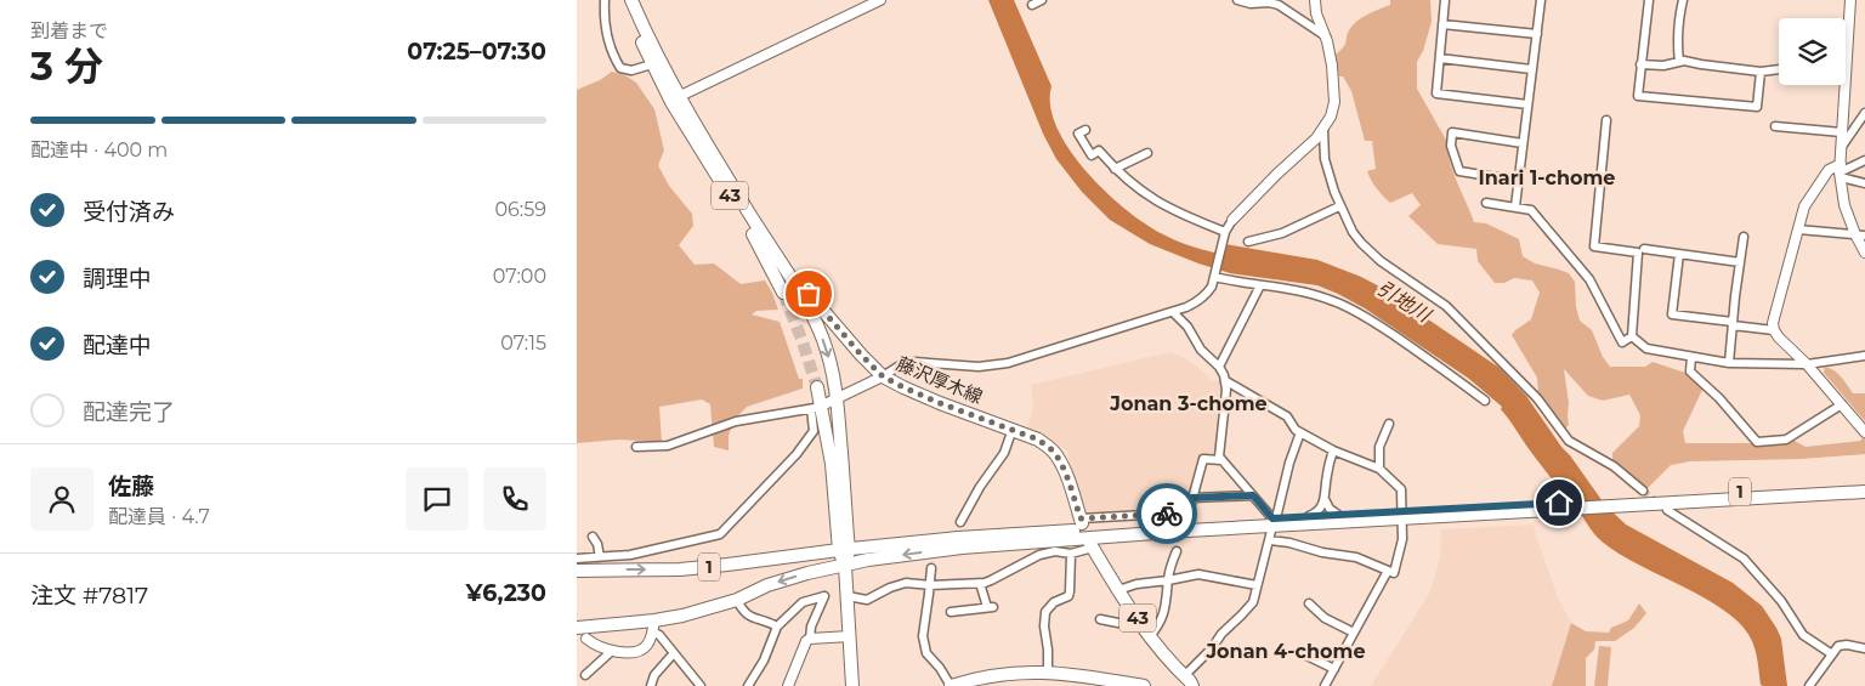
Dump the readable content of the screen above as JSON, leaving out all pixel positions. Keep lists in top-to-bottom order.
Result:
{
  "streets": {
    "main road": ["43", "藤沢厚木線", "1"]
  },
  "crossings": [
    ["藤沢厚木線", "1"]
  ],
  "districts": ["Inari 1-chome", "Jonan 3-chome", "Jonan 4-chome"],
  "water": ["引地川"],
  "page": {
    "heading": ["3 分", "到着まで", "07:25–07:30"],
    "panel": [
      "佐藤",
      "配達員 · 4.7",
      "注文 #7817",
      "¥6,230"
    ],
    "bar": "配達中 · 400 m",
    "list": [
      ["受付済み", "06:59"],
      ["調理中", "07:00"],
      ["配達中", "07:15"],
      "配達完了"
    ]
  }
}
